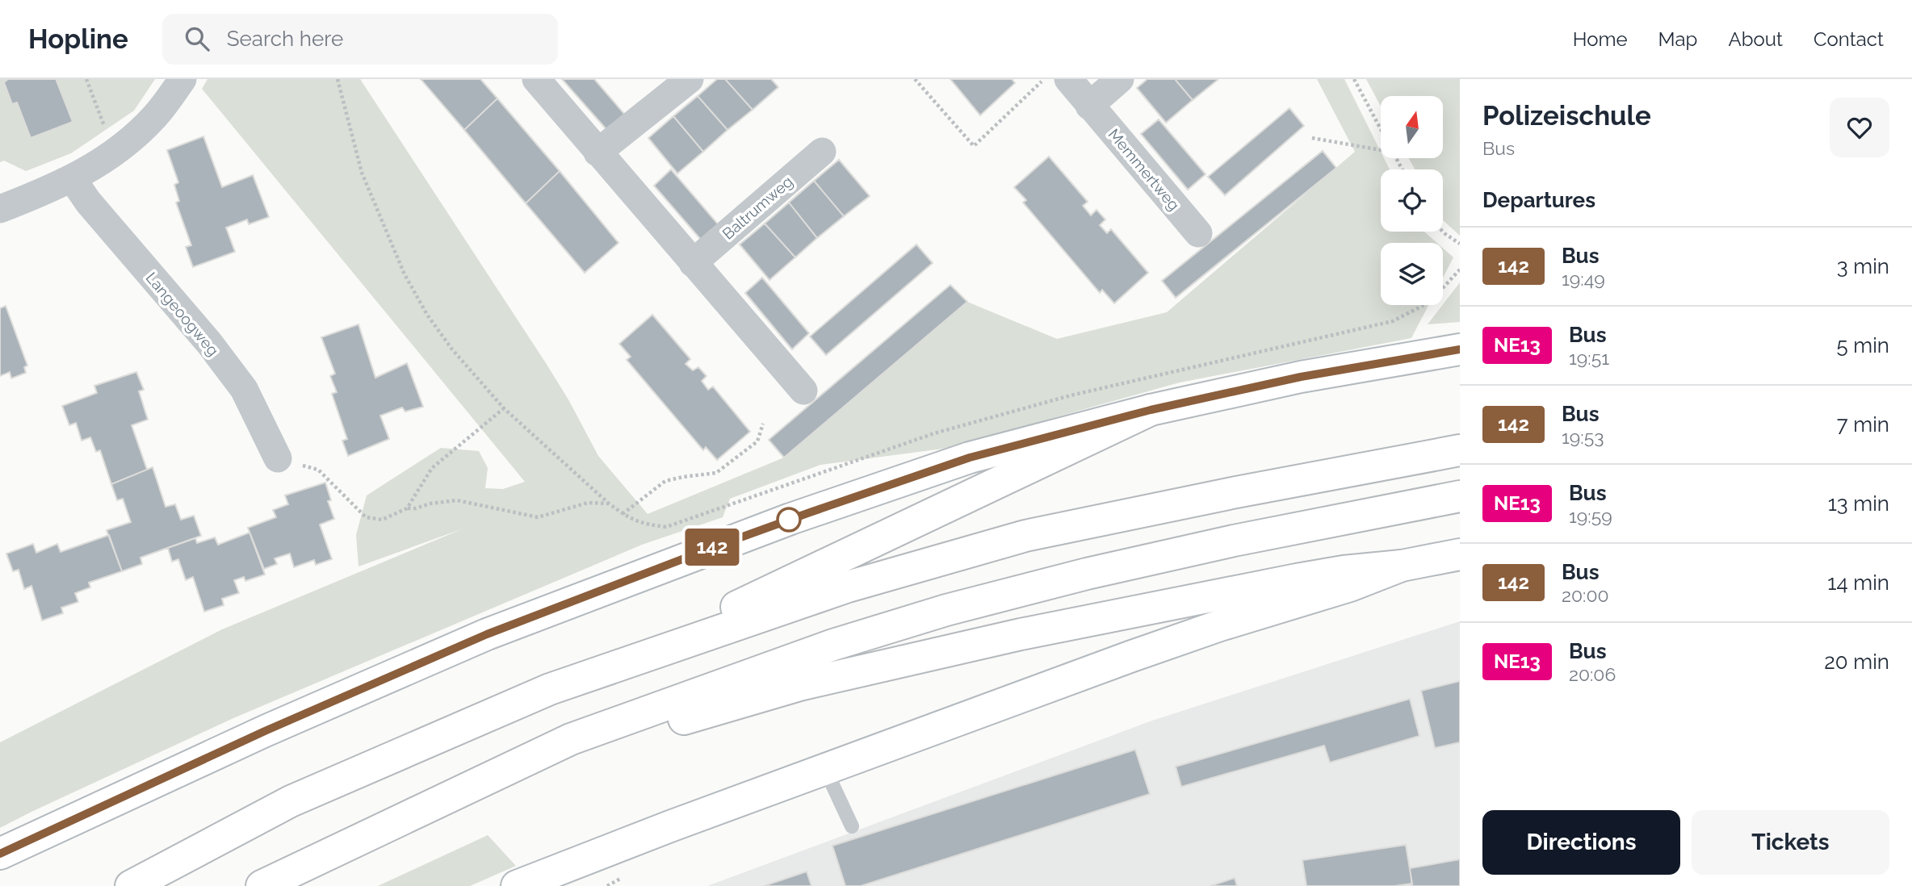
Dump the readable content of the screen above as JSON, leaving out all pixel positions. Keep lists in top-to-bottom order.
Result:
{
  "streets": {
    "street": ["Memmertweg", "Baltrumweg", "Langeoogweg"]
  },
  "lines": ["bus line 142"],
  "north": "top",
  "page": {
    "header": "Hopline",
    "search": "Search here",
    "nav": [
      "Home",
      "Map",
      "About",
      "Contact"
    ],
    "on_map": "142",
    "heading": [
      ["Polizeischule", "Bus"],
      "Departures"
    ],
    "list": [
      {
        "mark": "142",
        "name": "Bus",
        "note": "19:49",
        "value": "3 min"
      },
      {
        "mark": "NE13",
        "name": "Bus",
        "note": "19:51",
        "value": "5 min"
      },
      {
        "mark": "142",
        "name": "Bus",
        "note": "19:53",
        "value": "7 min"
      },
      {
        "mark": "NE13",
        "name": "Bus",
        "note": "19:59",
        "value": "13 min"
      },
      {
        "mark": "142",
        "name": "Bus",
        "note": "20:00",
        "value": "14 min"
      },
      {
        "mark": "NE13",
        "name": "Bus",
        "note": "20:06",
        "value": "20 min"
      }
    ],
    "buttons": ["Directions", "Tickets"]
  }
}
